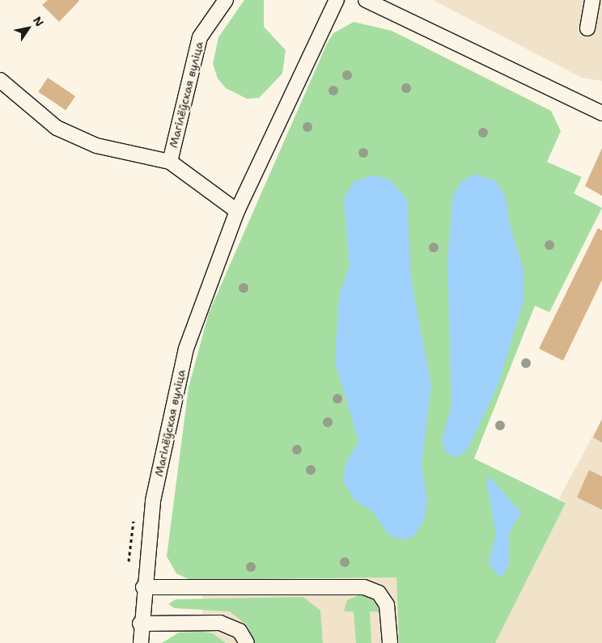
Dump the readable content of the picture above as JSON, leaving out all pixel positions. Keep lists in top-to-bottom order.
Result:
{
  "streets": {
    "street": ["Магілёўская вуліца"]
  },
  "north": "top right"
}
